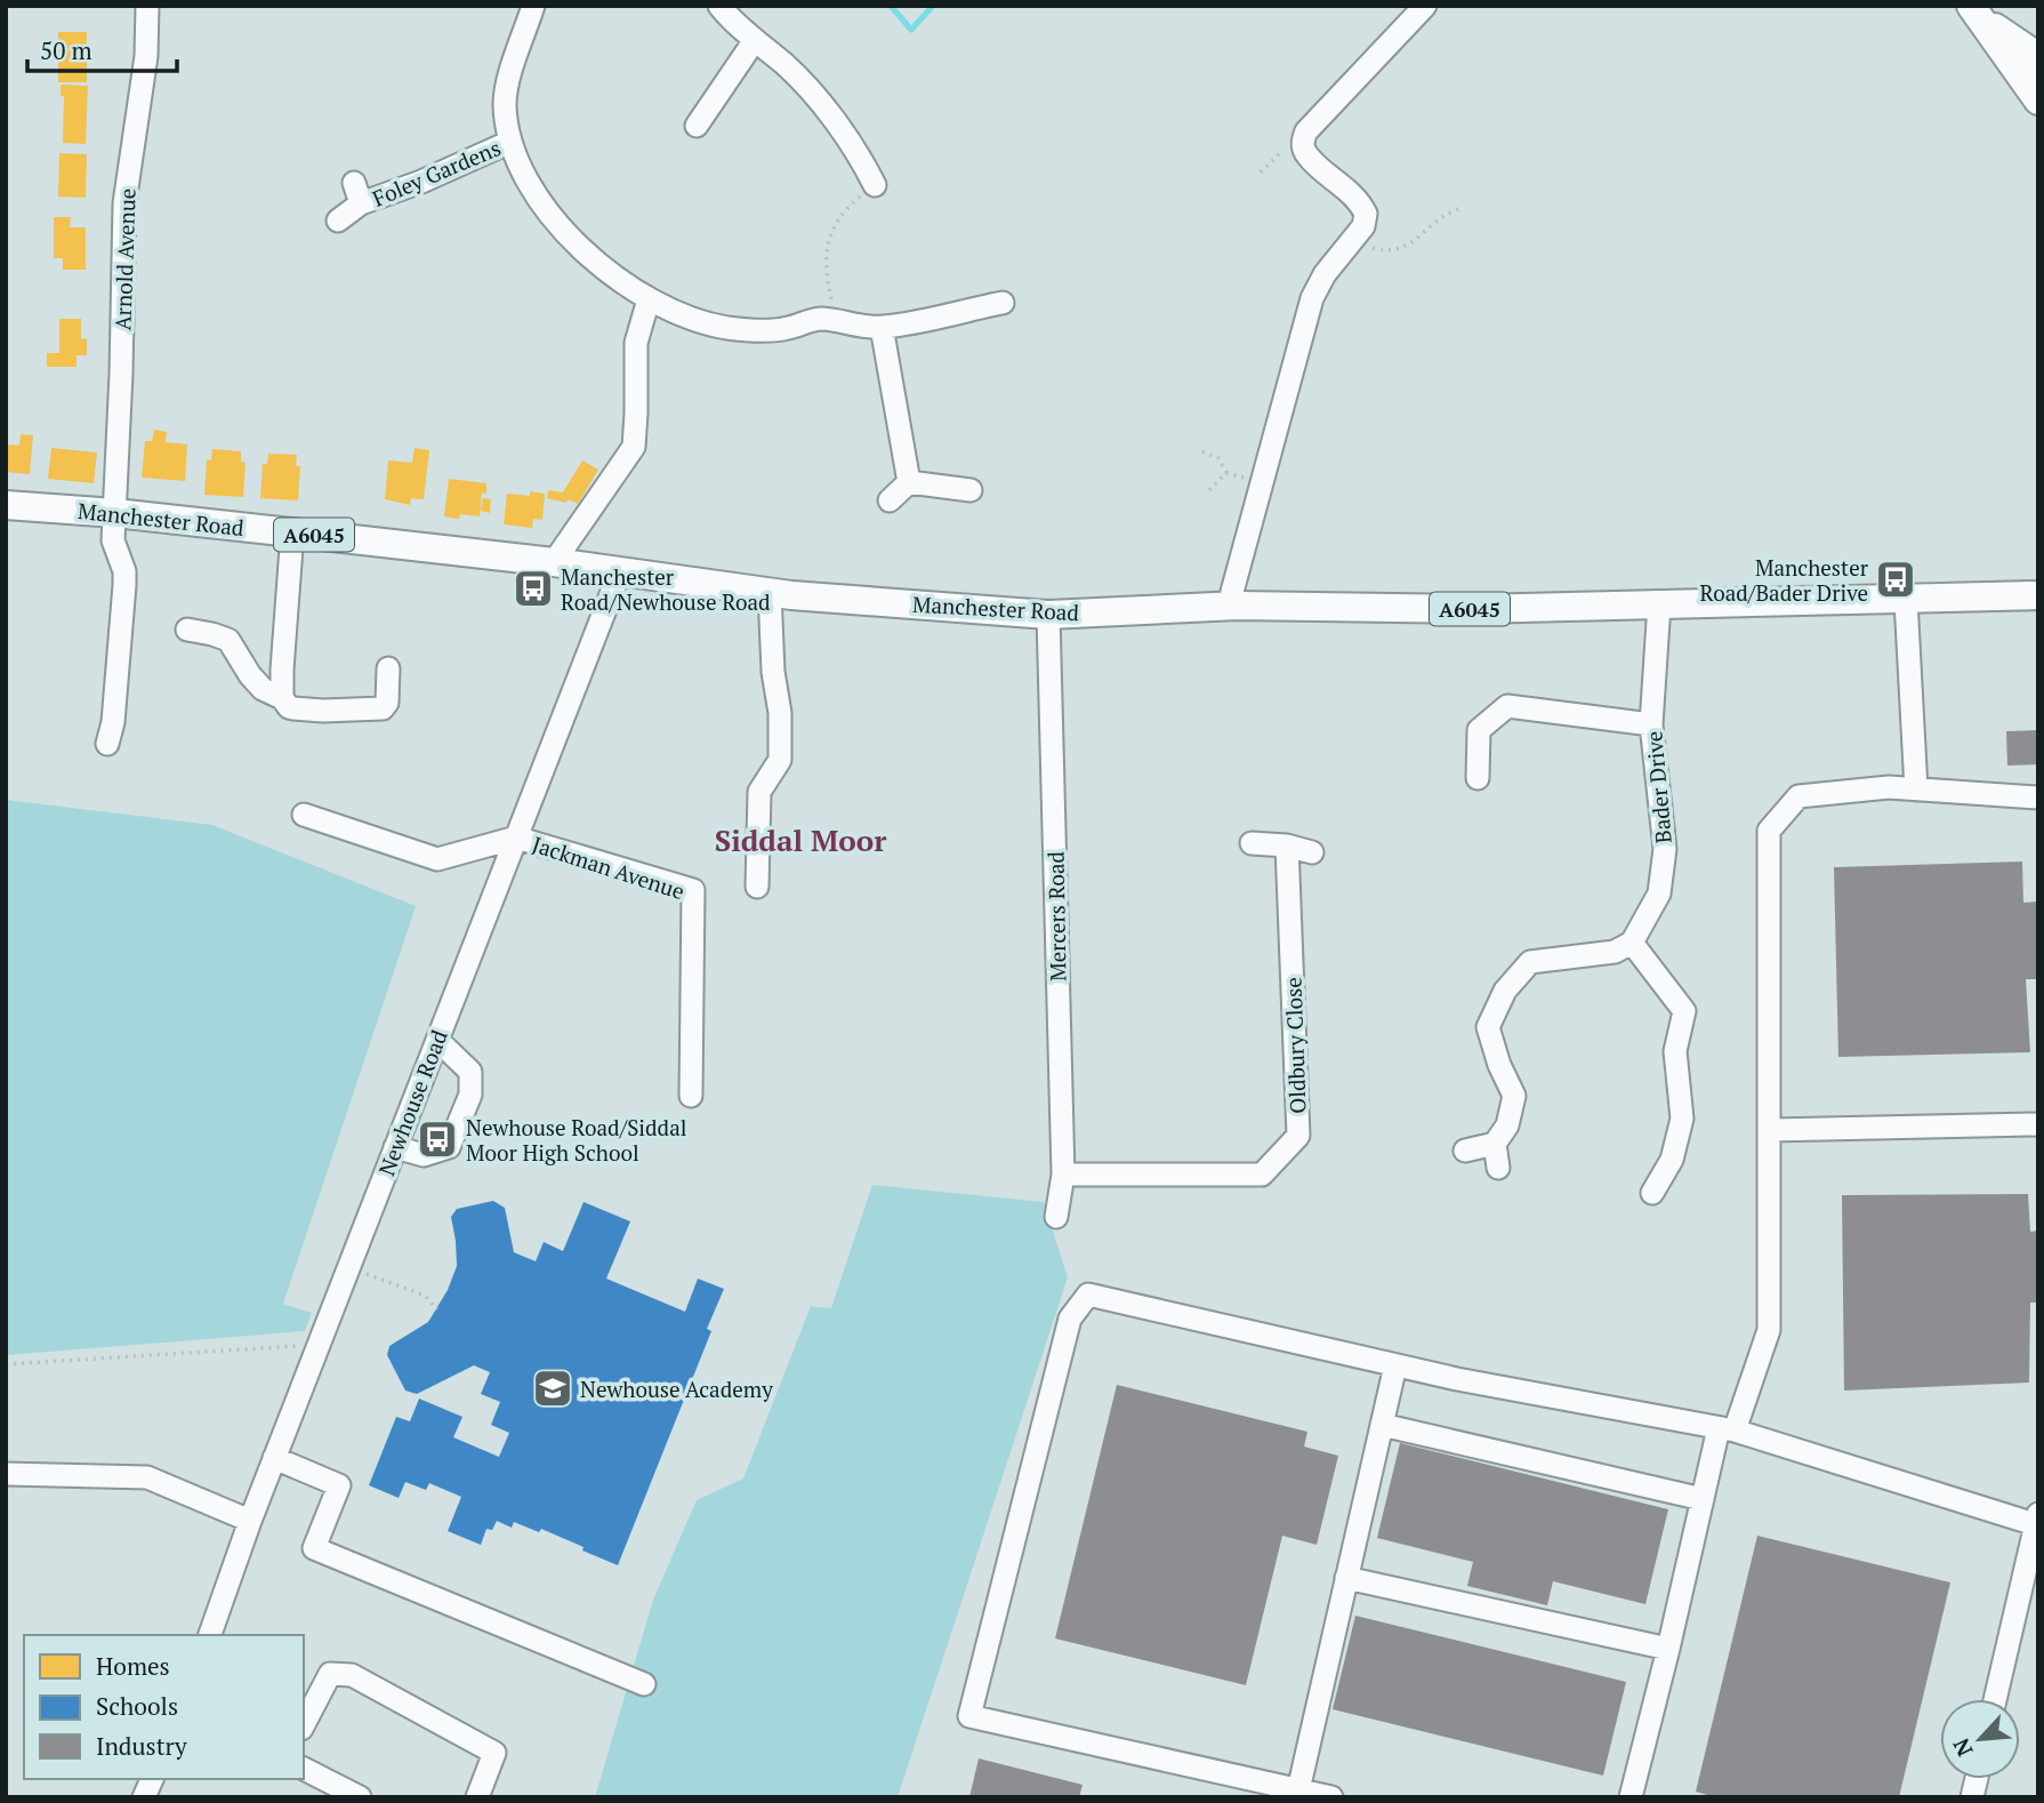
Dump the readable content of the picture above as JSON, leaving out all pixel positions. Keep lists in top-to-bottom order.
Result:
{
  "streets": {
    "main road": ["Manchester Road", "A6045"],
    "street": [
      "Foley Gardens",
      "Arnold Avenue",
      "Bader Drive",
      "Jackman Avenue",
      "Mercers Road",
      "Oldbury Close",
      "Newhouse Road"
    ]
  },
  "crossings": [
    ["Arnold Avenue", "Manchester Road"],
    ["Manchester Road", "Bader Drive"],
    ["Manchester Road", "Mercers Road"],
    ["Manchester Road", "Newhouse Road"],
    ["Jackman Avenue", "Newhouse Road"],
    ["Mercers Road", "Oldbury Close"]
  ],
  "districts": ["Siddal Moor"],
  "places": {
    "bus stop": ["Manchester Road/Bader Drive", "Manchester Road/Newhouse Road", "Newhouse Road/Siddal Moor High School"],
    "school or university": ["Newhouse Academy"]
  },
  "legend": ["Homes", "Schools", "Industry"],
  "scale_bar": "50 m",
  "north": "bottom left"
}
